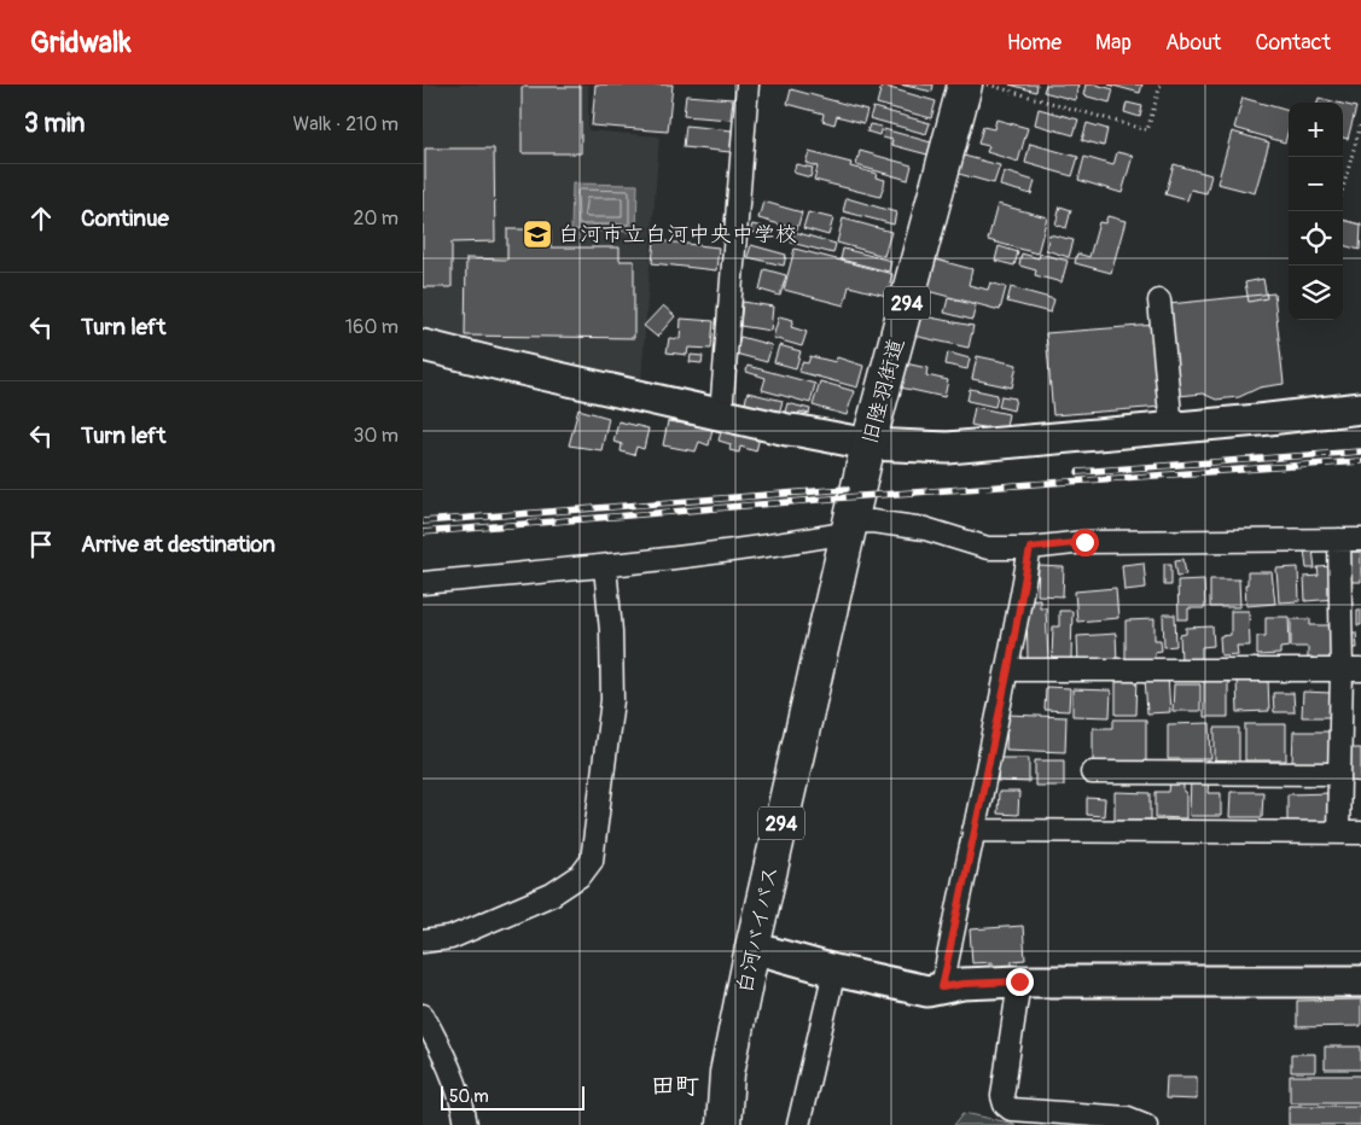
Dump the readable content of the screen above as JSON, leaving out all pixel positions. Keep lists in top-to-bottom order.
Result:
{
  "streets": {
    "highway": ["294", "旧陸羽街道", "白河バイパス"]
  },
  "crossings": [
    ["旧陸羽街道", "白河バイパス"]
  ],
  "districts": ["田町"],
  "places": {
    "school or university": ["白河市立白河中央中学校"]
  },
  "scale_bar": "50 m",
  "page": {
    "header": "Gridwalk",
    "nav": [
      "Home",
      "Map",
      "About",
      "Contact"
    ],
    "heading": ["3 min", "Walk · 210 m"],
    "map_buttons": ["+", "−"],
    "list": [
      ["Continue", "20 m"],
      ["Turn left", "160 m"],
      ["Turn left", "30 m"],
      "Arrive at destination"
    ],
    "scale": "50 m"
  }
}
